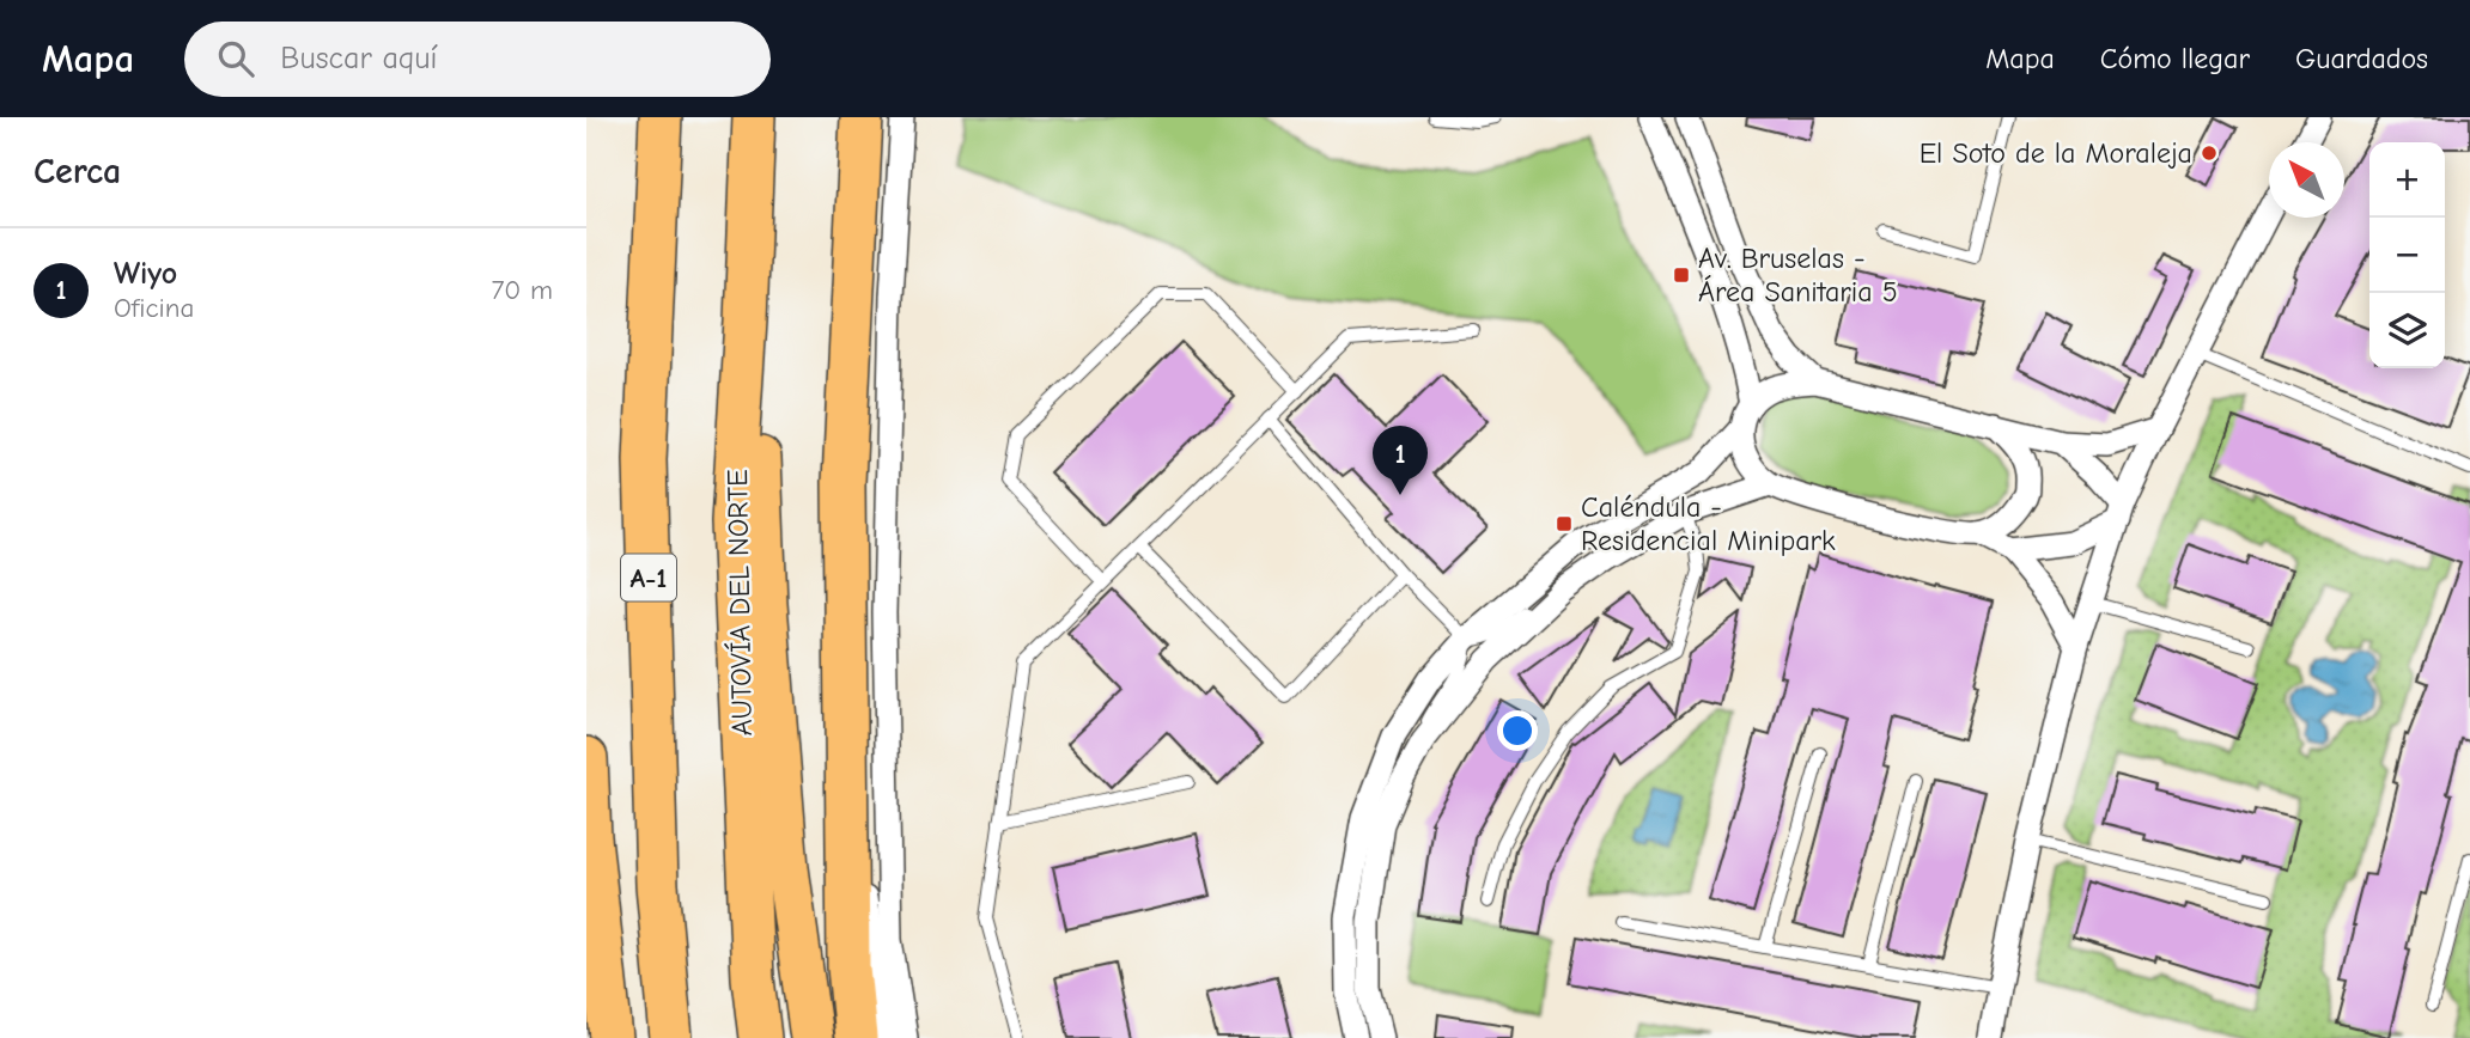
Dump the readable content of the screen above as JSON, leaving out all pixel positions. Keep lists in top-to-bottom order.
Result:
{
  "streets": {
    "highway": ["A-1", "AUTOVÍA DEL NORTE"]
  },
  "places": {
    "other": ["El Soto de la Moraleja"],
    "transit": ["Av. Bruselas - Área Sanitaria 5", "Caléndula - Residencial Minipark"]
  },
  "north": "top left",
  "page": {
    "header": "Mapa",
    "search": "Buscar aquí",
    "nav": ["Mapa", "Cómo llegar", "Guardados"],
    "heading": "Cerca",
    "map_buttons": ["+", "−"],
    "list": [
      {
        "mark": "1",
        "name": "Wiyo",
        "note": "Oficina",
        "value": "70 m"
      }
    ],
    "pins": "1"
  }
}
